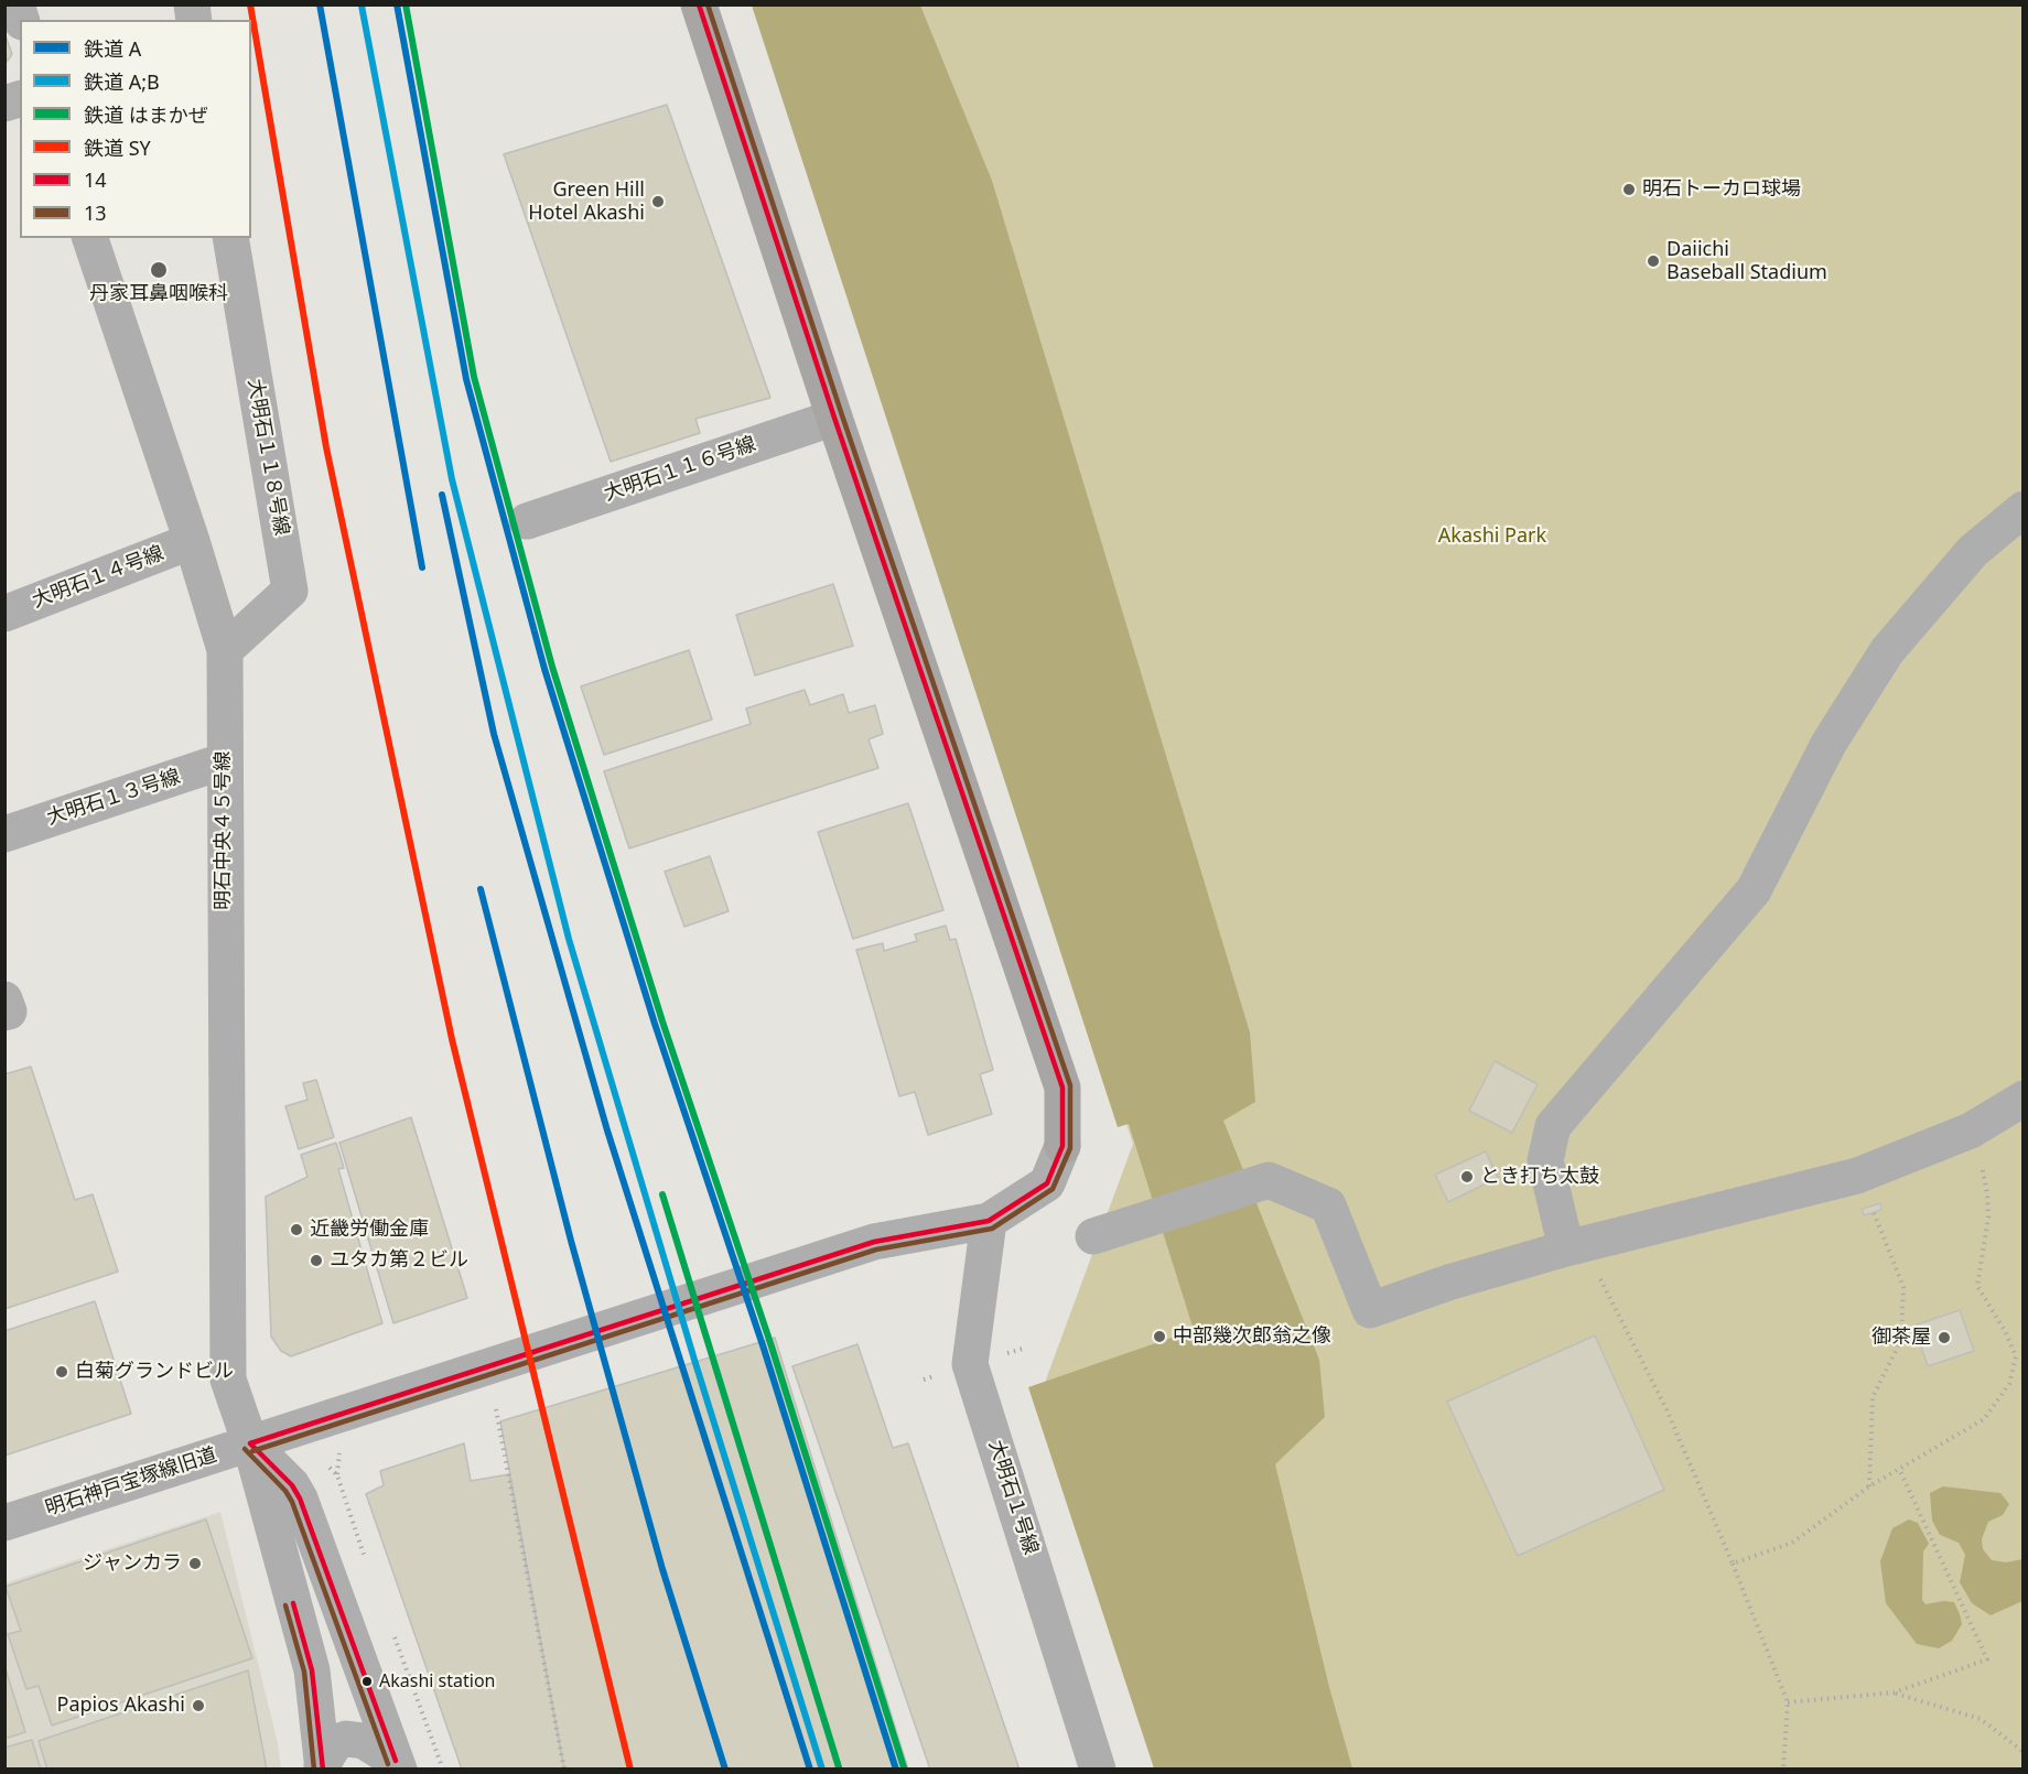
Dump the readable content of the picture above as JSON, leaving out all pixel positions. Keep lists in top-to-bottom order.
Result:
{
  "streets": {
    "street": [
      "大明石１１８号線",
      "大明石１１６号線",
      "大明石１４号線",
      "大明石１３号線",
      "明石中央４５号線",
      "明石神戸宝塚線旧道",
      "大明石１号線"
    ]
  },
  "crossings": [
    ["大明石１１８号線", "明石中央４５号線"],
    ["大明石１４号線", "明石中央４５号線"],
    ["大明石１３号線", "明石中央４５号線"],
    ["明石中央４５号線", "明石神戸宝塚線旧道"],
    ["明石神戸宝塚線旧道", "大明石１号線"]
  ],
  "parks": ["Akashi Park"],
  "places": [
    "明石トーカロ球場",
    "Green Hill Hotel Akashi",
    "Daiichi Baseball Stadium",
    "丹家耳鼻咽喉科",
    "とき打ち太鼓",
    "近畿労働金庫",
    "ユタカ第２ビル",
    "中部幾次郎翁之像",
    "御茶屋",
    "白菊グランドビル",
    "ジャンカラ",
    "Akashi station",
    "Papios Akashi"
  ],
  "lines": [
    "rail line A",
    "rail line はまかぜ",
    "rail line SY",
    "transit line 14",
    "transit line 13",
    "rail line A;B"
  ],
  "legend": [
    "鉄道 A",
    "鉄道 A;B",
    "鉄道 はまかぜ",
    "鉄道 SY",
    "14",
    "13"
  ]
}
